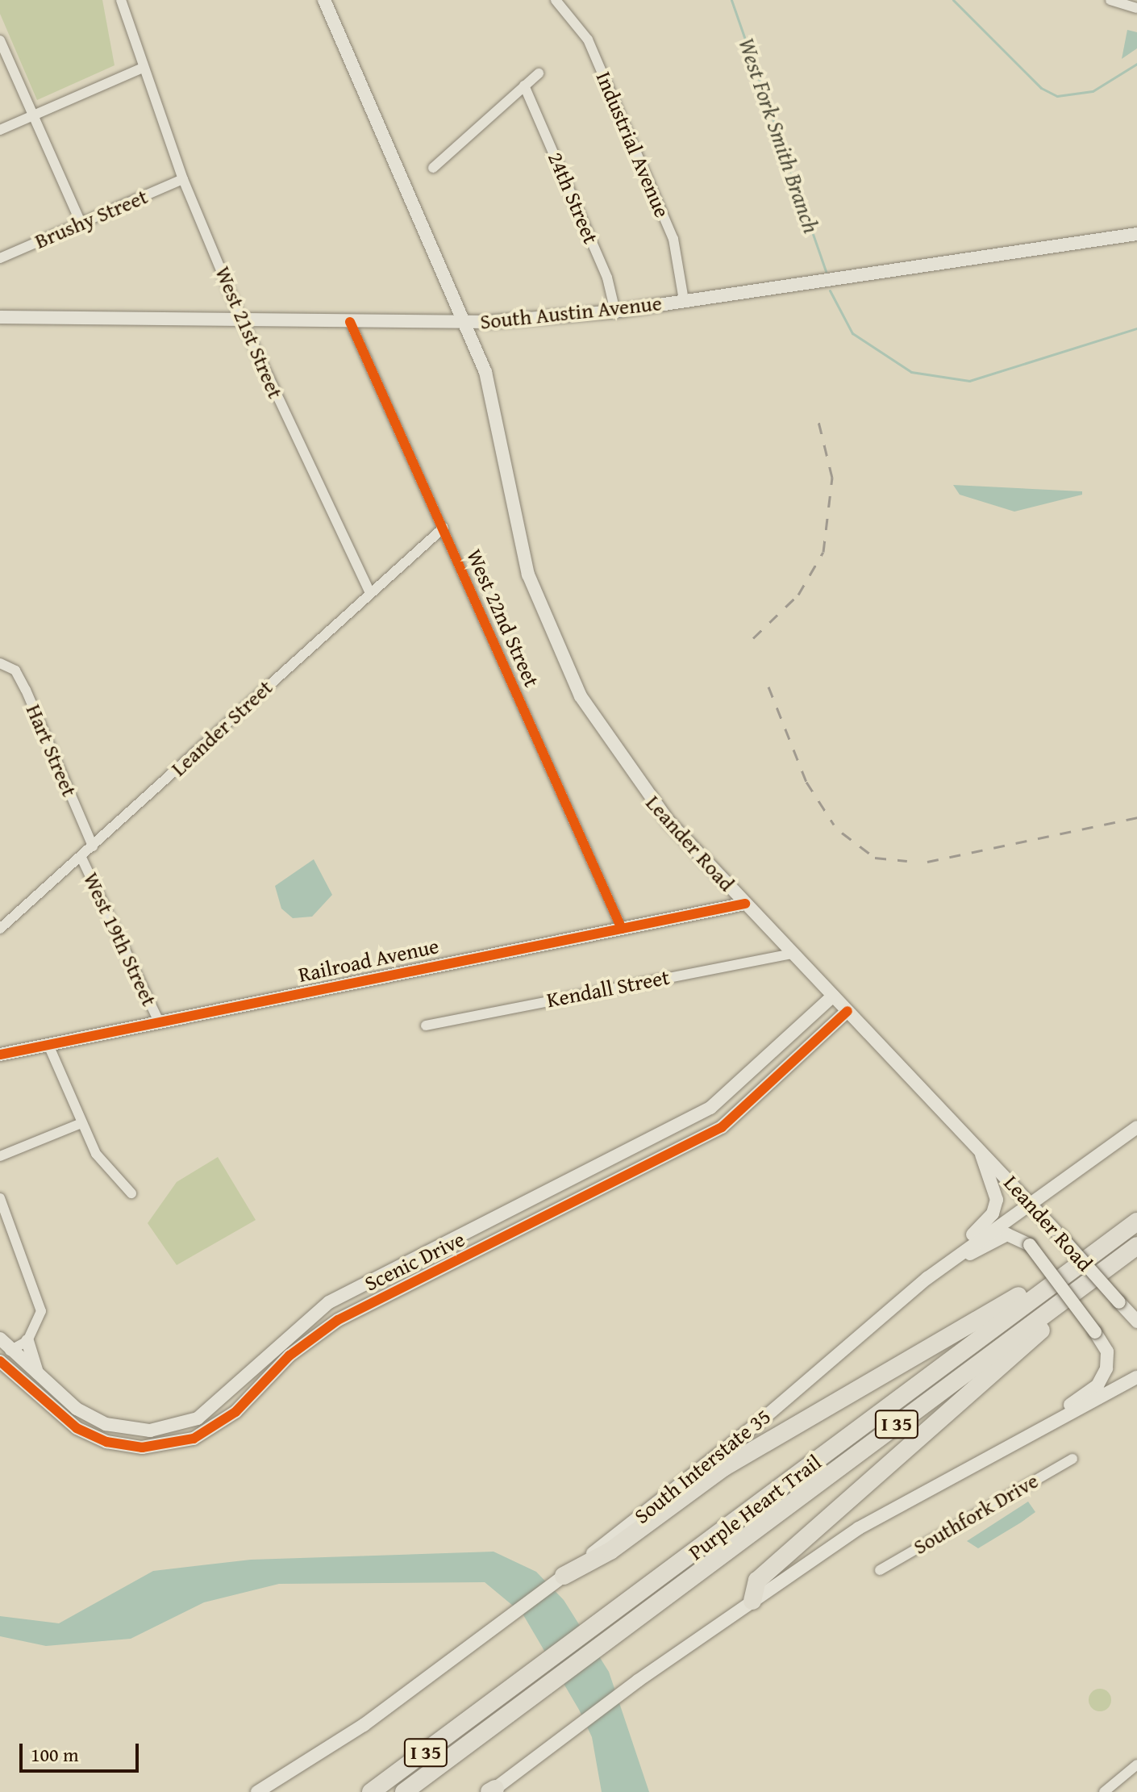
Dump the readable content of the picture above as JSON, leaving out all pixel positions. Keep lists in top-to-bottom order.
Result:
{
  "streets": {
    "highway": ["I 35", "Purple Heart Trail"],
    "main road": [
      "South Austin Avenue",
      "Leander Road",
      "Railroad Avenue",
      "Scenic Drive",
      "South Interstate 35"
    ],
    "street": [
      "Industrial Avenue",
      "24th Street",
      "Brushy Street",
      "West 21st Street",
      "West 22nd Street",
      "Leander Street",
      "Hart Street",
      "West 19th Street",
      "Kendall Street",
      "Southfork Drive"
    ]
  },
  "crossings": [
    ["Industrial Avenue", "South Austin Avenue"],
    ["24th Street", "South Austin Avenue"],
    ["Brushy Street", "West 21st Street"],
    ["South Austin Avenue", "West 21st Street"],
    ["South Austin Avenue", "West 22nd Street"],
    ["South Austin Avenue", "Leander Road"],
    ["West 21st Street", "Leander Street"],
    ["West 22nd Street", "Leander Street"],
    ["West 22nd Street", "Railroad Avenue"],
    ["Leander Street", "Hart Street"],
    ["Leander Street", "West 19th Street"],
    ["Leander Road", "Railroad Avenue"],
    ["Leander Road", "Kendall Street"],
    ["Leander Road", "Scenic Drive"],
    ["Leander Road", "South Interstate 35"],
    ["West 19th Street", "Railroad Avenue"]
  ],
  "water": ["West Fork Smith Branch"],
  "scale_bar": "100 m"
}
